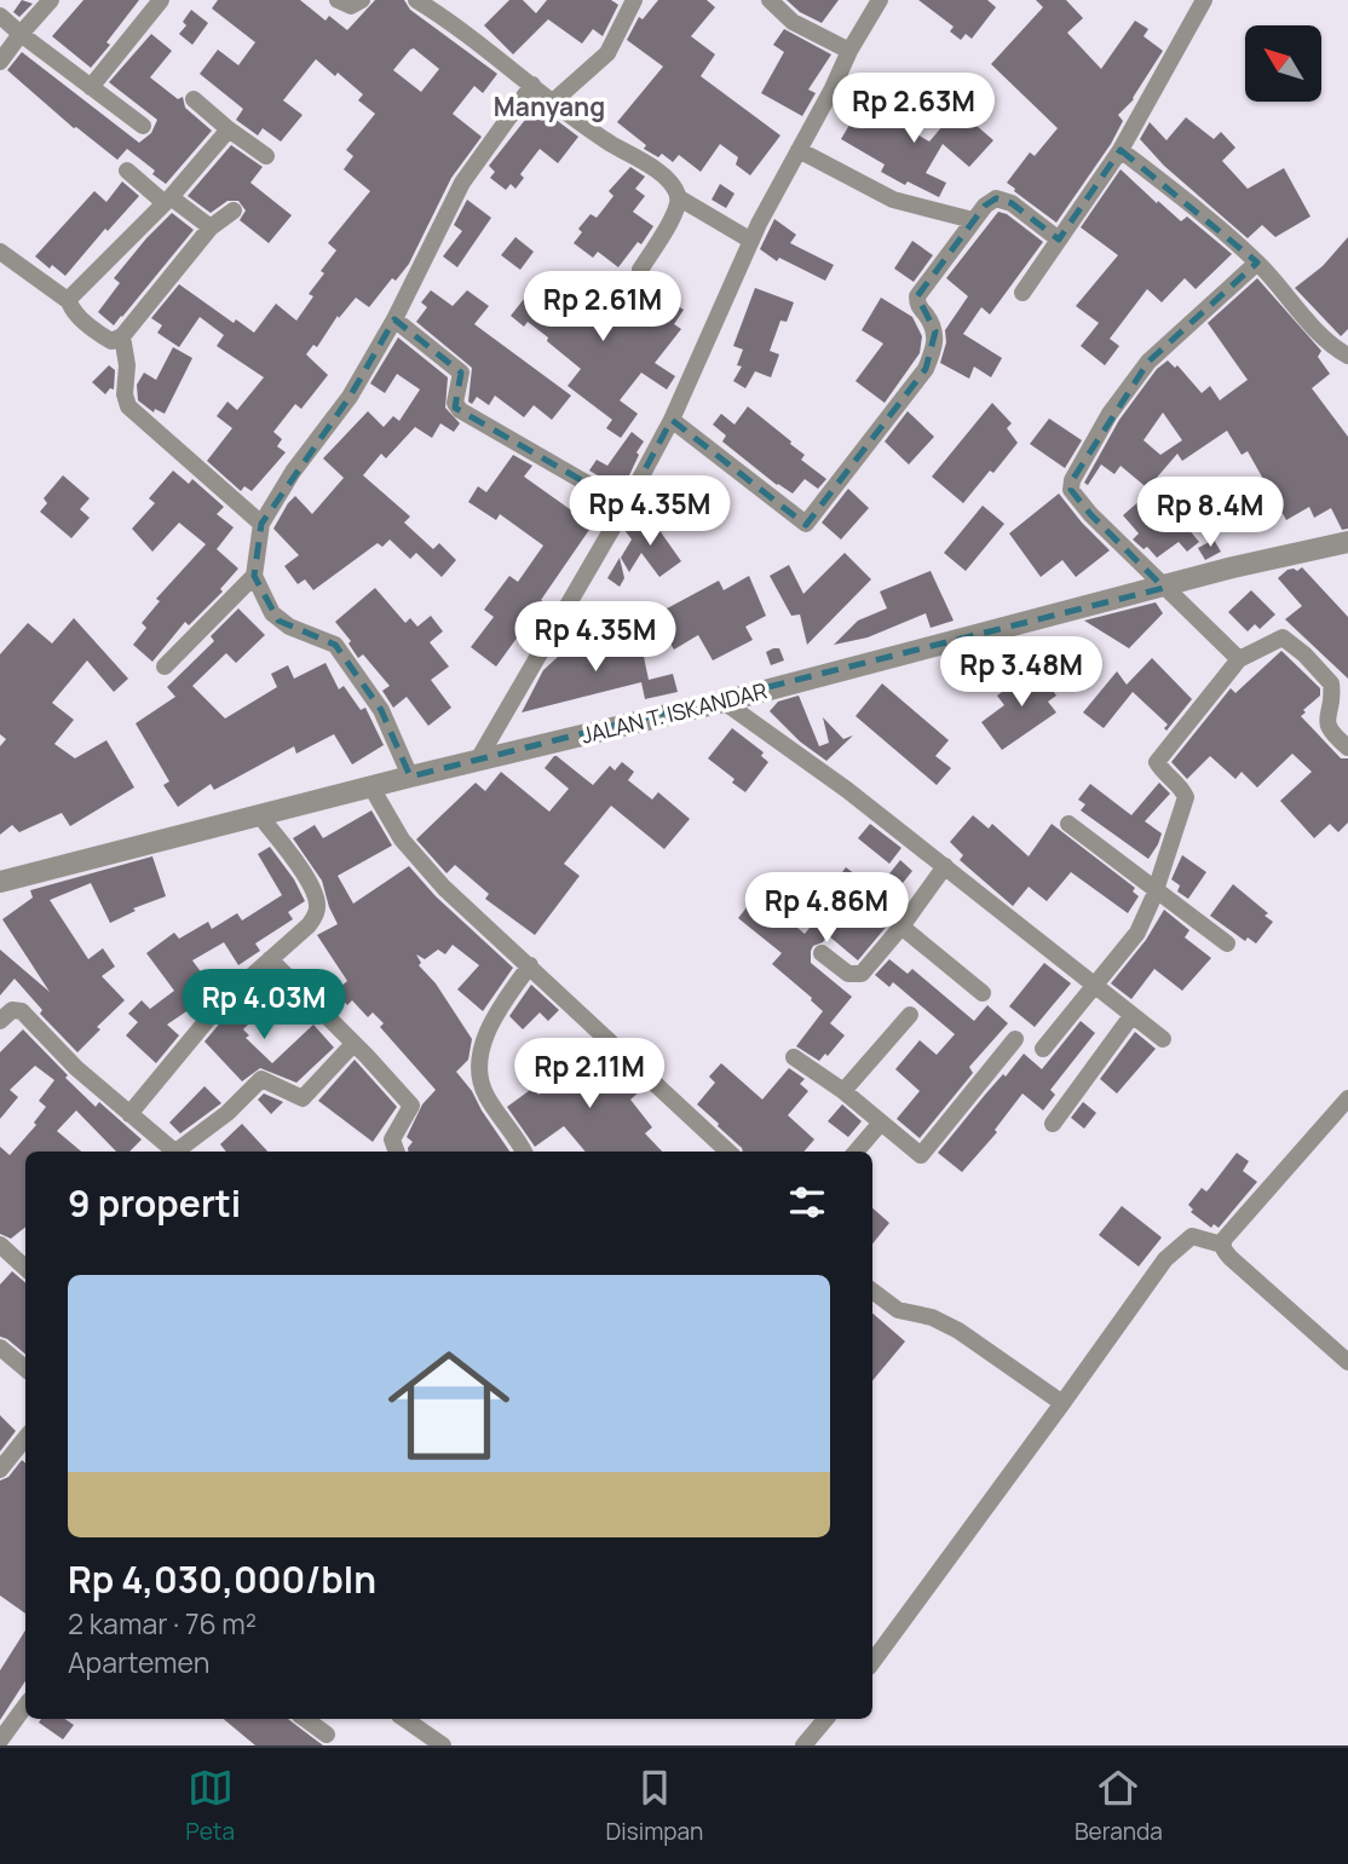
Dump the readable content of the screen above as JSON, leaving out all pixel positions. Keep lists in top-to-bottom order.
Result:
{
  "streets": {
    "street": ["JALAN T. ISKANDAR"]
  },
  "districts": ["Manyang"],
  "north": "top left",
  "page": {
    "price": [
      "Rp 2.63M",
      "Rp 2.61M",
      "Rp 4.35M",
      "Rp 8.4M",
      "Rp 4.35M",
      "Rp 3.48M",
      "Rp 4.86M",
      "Rp 4.03M",
      "Rp 2.11M"
    ],
    "heading": "9 properti",
    "list": [
      {
        "name": "Rp 4,030,000/bln",
        "note": "2 kamar · 76 m² · Apartemen"
      }
    ],
    "tabs": ["Peta", "Disimpan", "Beranda"]
  }
}
